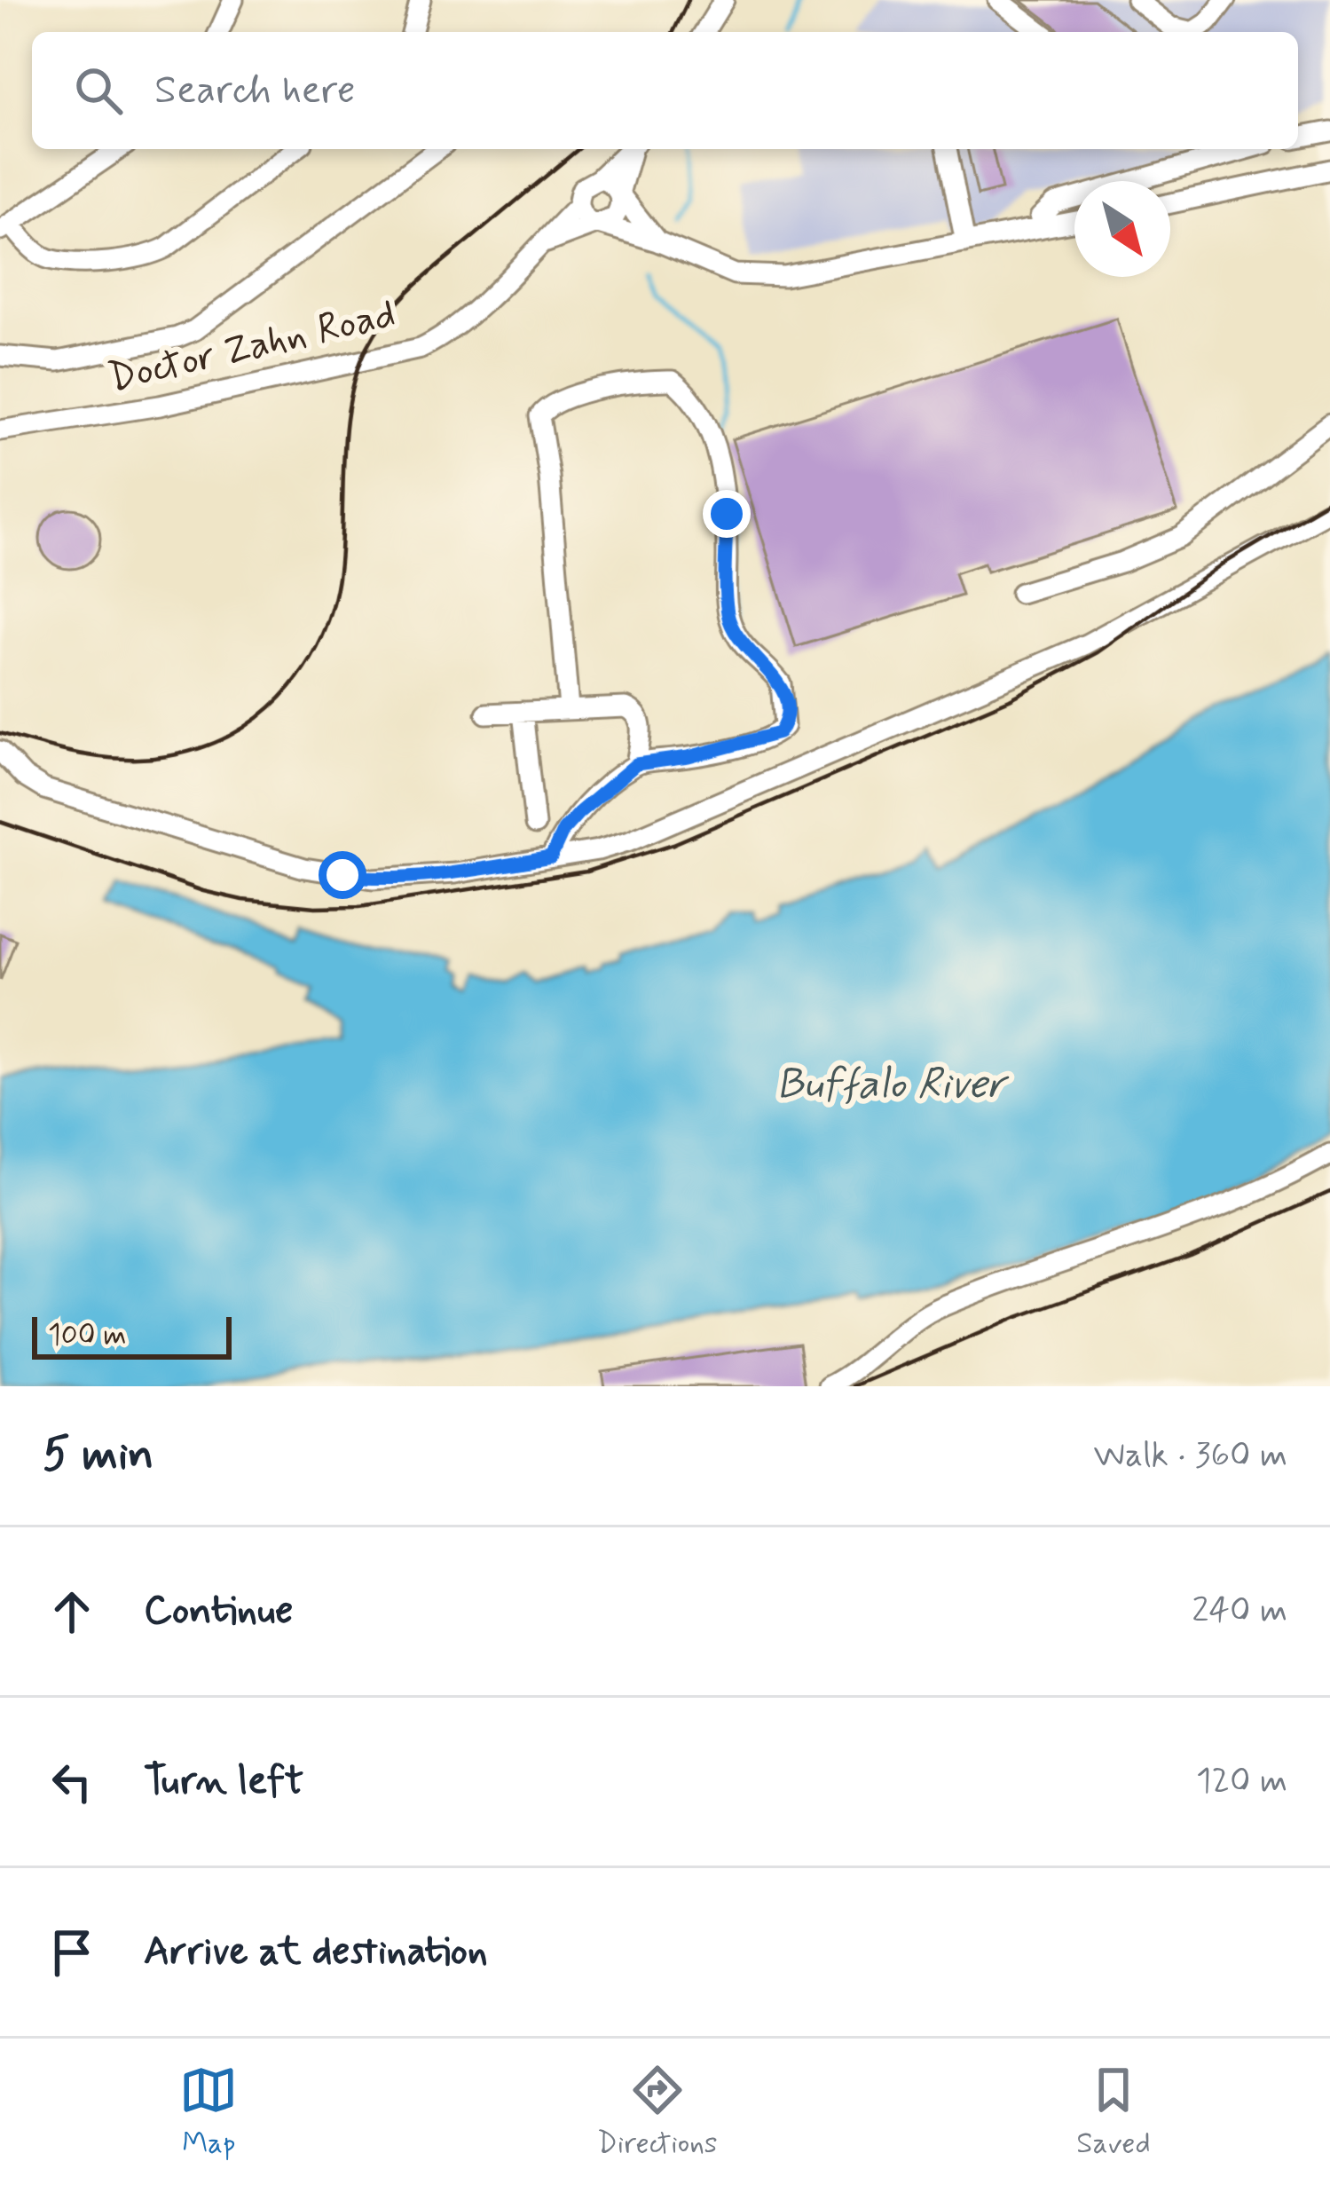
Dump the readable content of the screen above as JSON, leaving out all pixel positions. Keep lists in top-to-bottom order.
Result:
{
  "streets": {
    "street": ["Doctor Zahn Road"]
  },
  "water": ["Buffalo River"],
  "scale_bar": "100 m",
  "north": "bottom right",
  "page": {
    "search": "Search here",
    "scale": "100 m",
    "heading": ["5 min", "Walk · 360 m"],
    "list": [
      ["Continue", "240 m"],
      ["Turn left", "120 m"],
      "Arrive at destination"
    ],
    "nav": ["Map", "Directions", "Saved"]
  }
}
